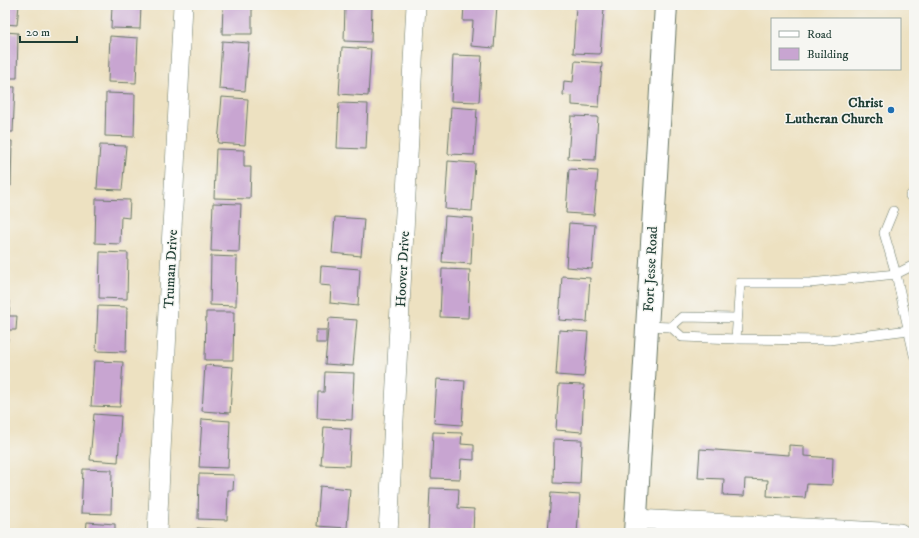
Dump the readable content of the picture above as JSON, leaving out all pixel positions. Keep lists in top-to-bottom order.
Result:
{
  "streets": {
    "main road": ["Fort Jesse Road"],
    "street": ["Truman Drive", "Hoover Drive"]
  },
  "places": ["Christ Lutheran Church"],
  "legend": ["Road", "Building"],
  "scale_bar": "20 m"
}
